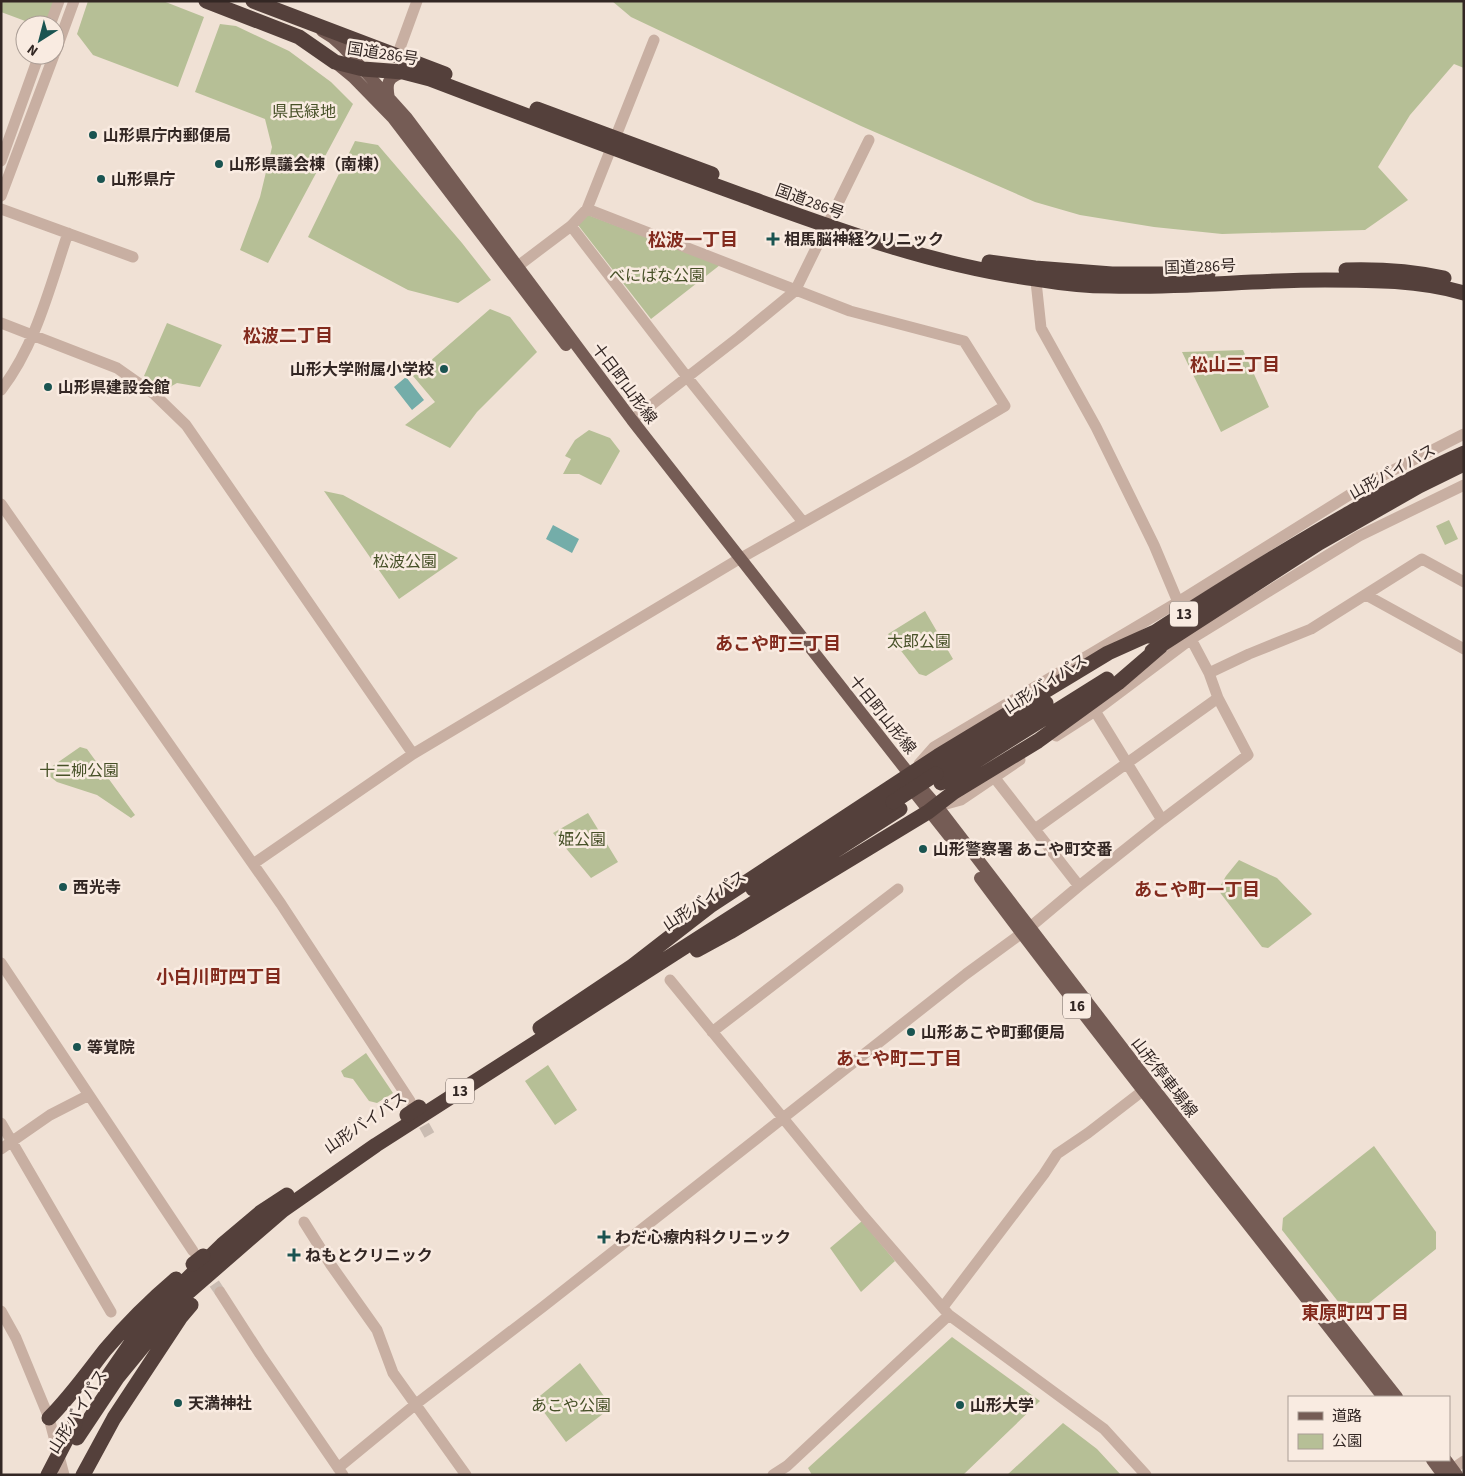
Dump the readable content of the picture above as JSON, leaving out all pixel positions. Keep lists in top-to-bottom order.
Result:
{
  "streets": {
    "highway": ["国道286号", "山形バイパス", "13"],
    "main road": ["十日町山形線", "16", "山形停車場線"]
  },
  "crossings": [
    ["国道286号", "十日町山形線"],
    ["十日町山形線", "山形停車場線"]
  ],
  "districts": [
    "松波一丁目",
    "松波二丁目",
    "松山三丁目",
    "あこや町三丁目",
    "あこや町一丁目",
    "小白川町四丁目",
    "あこや町二丁目",
    "東原町四丁目"
  ],
  "parks": [
    "県民緑地",
    "べにばな公園",
    "松波公園",
    "太郎公園",
    "十二柳公園",
    "姫公園",
    "あこや公園"
  ],
  "places": {
    "other": [
      "山形県庁内郵便局",
      "山形県議会棟（南棟）",
      "山形県庁",
      "山形大学附属小学校",
      "山形県建設会館",
      "山形警察署 あこや町交番",
      "西光寺",
      "山形あこや町郵便局",
      "等覚院",
      "天満神社",
      "山形大学"
    ],
    "health": ["相馬脳神経クリニック", "わだ心療内科クリニック", "ねもとクリニック"]
  },
  "legend": ["道路", "公園"],
  "north": "bottom left"
}
